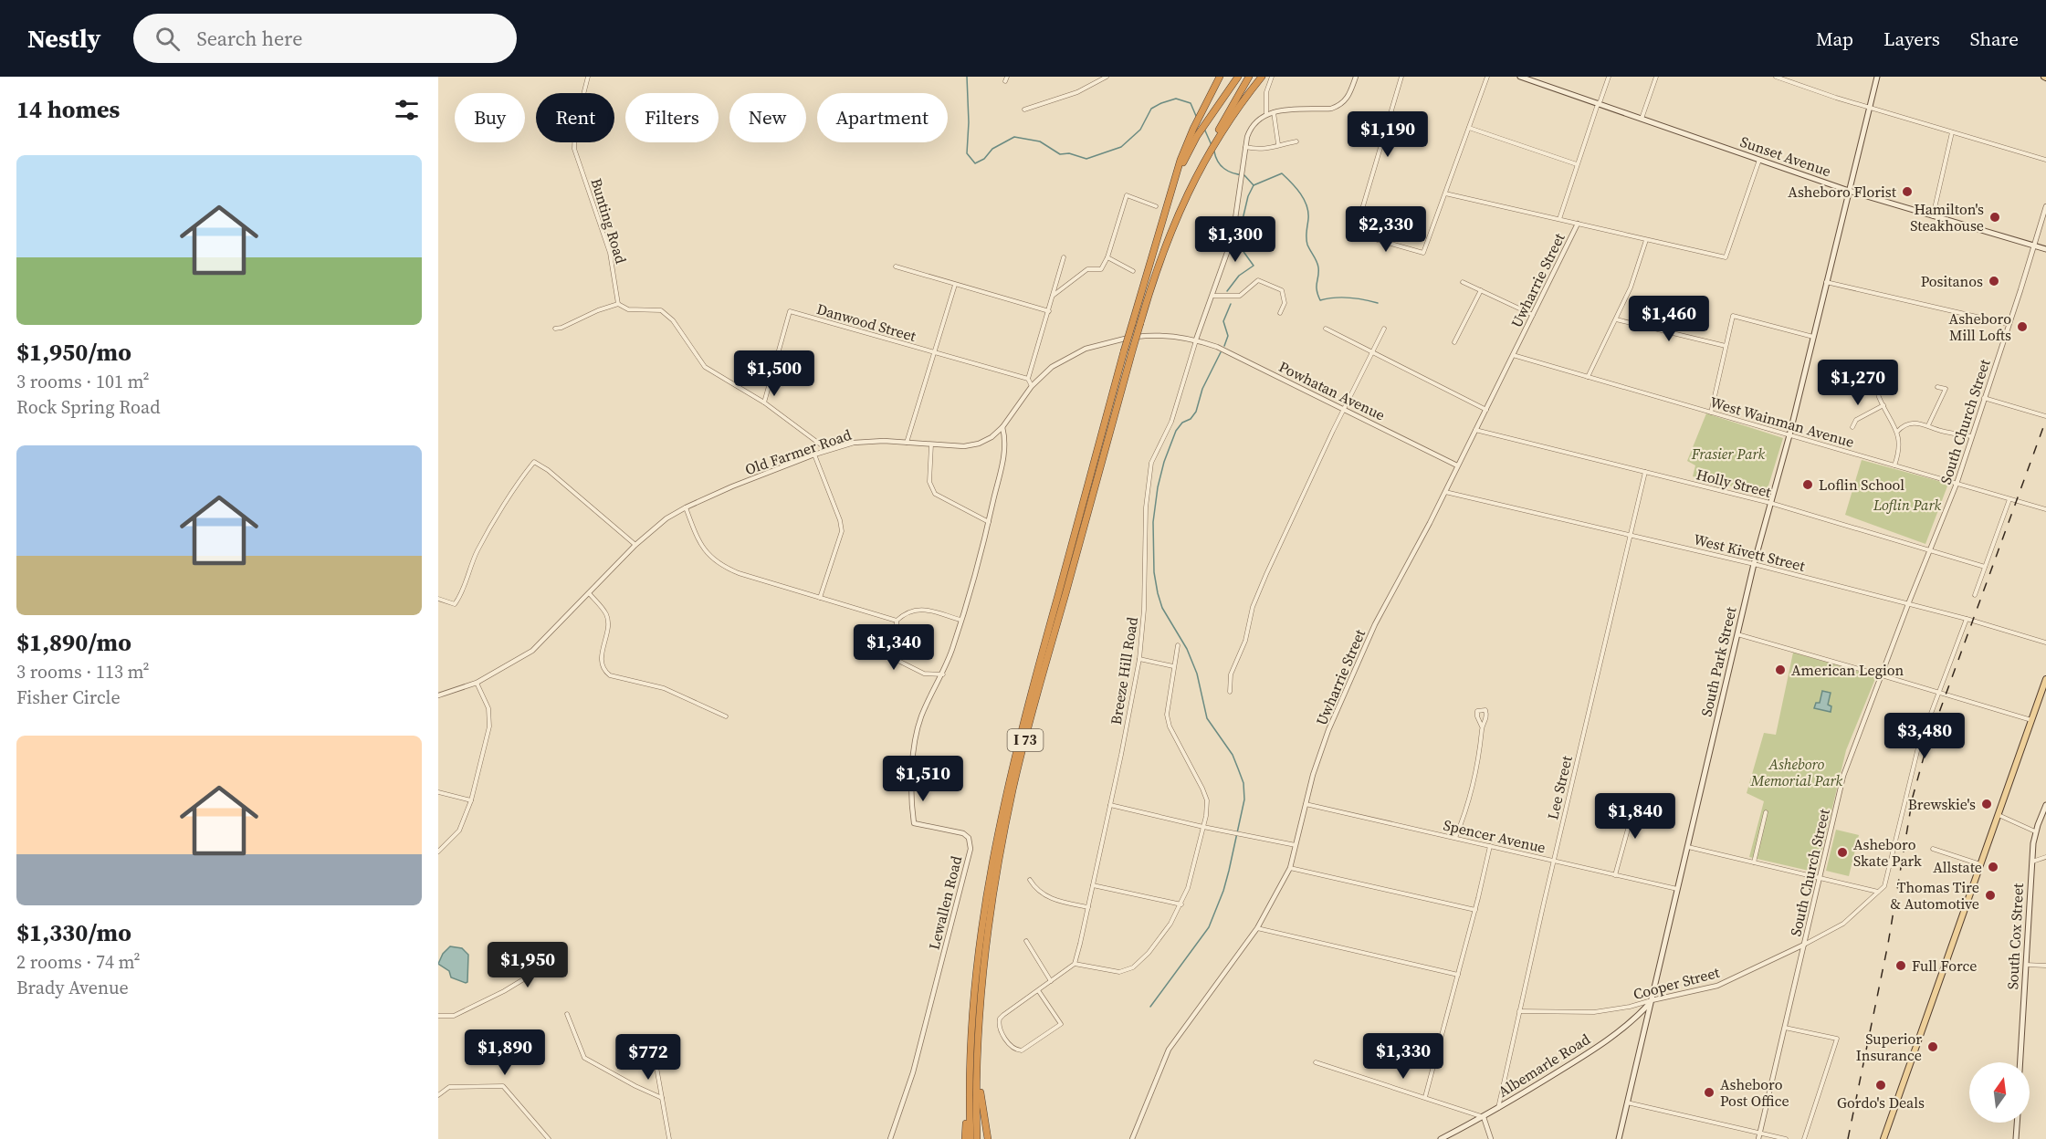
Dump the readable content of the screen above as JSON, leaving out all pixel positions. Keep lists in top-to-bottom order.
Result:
{
  "streets": {
    "highway": ["I 73"],
    "main road": [
      "Sunset Avenue",
      "South Park Street",
      "South Cox Street",
      "Albemarle Road"
    ],
    "street": [
      "Bunting Road",
      "Uwharrie Street",
      "Danwood Street",
      "Powhatan Avenue",
      "West Wainman Avenue",
      "South Church Street",
      "Old Farmer Road",
      "Holly Street",
      "West Kivett Street",
      "Breeze Hill Road",
      "Lee Street",
      "Spencer Avenue",
      "Lewallen Road",
      "Cooper Street"
    ]
  },
  "crossings": [
    ["Sunset Avenue", "South Church Street"],
    ["Sunset Avenue", "South Park Street"],
    ["Uwharrie Street", "Powhatan Avenue"],
    ["Uwharrie Street", "West Wainman Avenue"],
    ["Uwharrie Street", "Holly Street"],
    ["Uwharrie Street", "West Kivett Street"],
    ["Uwharrie Street", "Spencer Avenue"],
    ["Powhatan Avenue", "Old Farmer Road"],
    ["Powhatan Avenue", "Breeze Hill Road"],
    ["West Wainman Avenue", "South Church Street"],
    ["West Wainman Avenue", "South Park Street"],
    ["South Church Street", "Holly Street"],
    ["South Church Street", "West Kivett Street"],
    ["South Church Street", "Cooper Street"],
    ["Old Farmer Road", "Breeze Hill Road"],
    ["Old Farmer Road", "Lewallen Road"],
    ["Holly Street", "South Park Street"],
    ["Holly Street", "Lee Street"],
    ["West Kivett Street", "South Park Street"],
    ["West Kivett Street", "Lee Street"],
    ["South Park Street", "Spencer Avenue"],
    ["South Park Street", "Cooper Street"],
    ["South Park Street", "Albemarle Road"],
    ["Lee Street", "Spencer Avenue"],
    ["Lee Street", "Cooper Street"],
    ["Lee Street", "Albemarle Road"],
    ["Cooper Street", "Albemarle Road"]
  ],
  "parks": ["Frasier Park", "Loflin Park", "Asheboro Memorial Park"],
  "places": [
    "Asheboro Florist",
    "Hamilton's Steakhouse",
    "Positanos",
    "Asheboro Mill Lofts",
    "Loflin School",
    "American Legion",
    "Brewskie's",
    "Asheboro Skate Park",
    "Allstate",
    "Thomas Tire & Automotive",
    "Full Force",
    "Superior Insurance",
    "Gordo's Deals",
    "Asheboro Post Office"
  ],
  "north": "top",
  "page": {
    "header": "Nestly",
    "search": "Search here",
    "nav": ["Map", "Layers", "Share"],
    "heading": "14 homes",
    "chip": [
      "Buy",
      "Rent",
      "Filters",
      "New",
      "Apartment"
    ],
    "price": [
      "$1,190",
      "$2,330",
      "$1,300",
      "$1,460",
      "$1,500",
      "$1,270",
      "$1,340",
      "$3,480",
      "$1,510",
      "$1,840",
      "$1,950",
      "$1,890",
      "$1,330",
      "$772"
    ],
    "list": [
      {
        "name": "$1,950/mo",
        "note": "3 rooms · 101 m² · Rock Spring Road"
      },
      {
        "name": "$1,890/mo",
        "note": "3 rooms · 113 m² · Fisher Circle"
      },
      {
        "name": "$1,330/mo",
        "note": "2 rooms · 74 m² · Brady Avenue"
      }
    ]
  }
}
